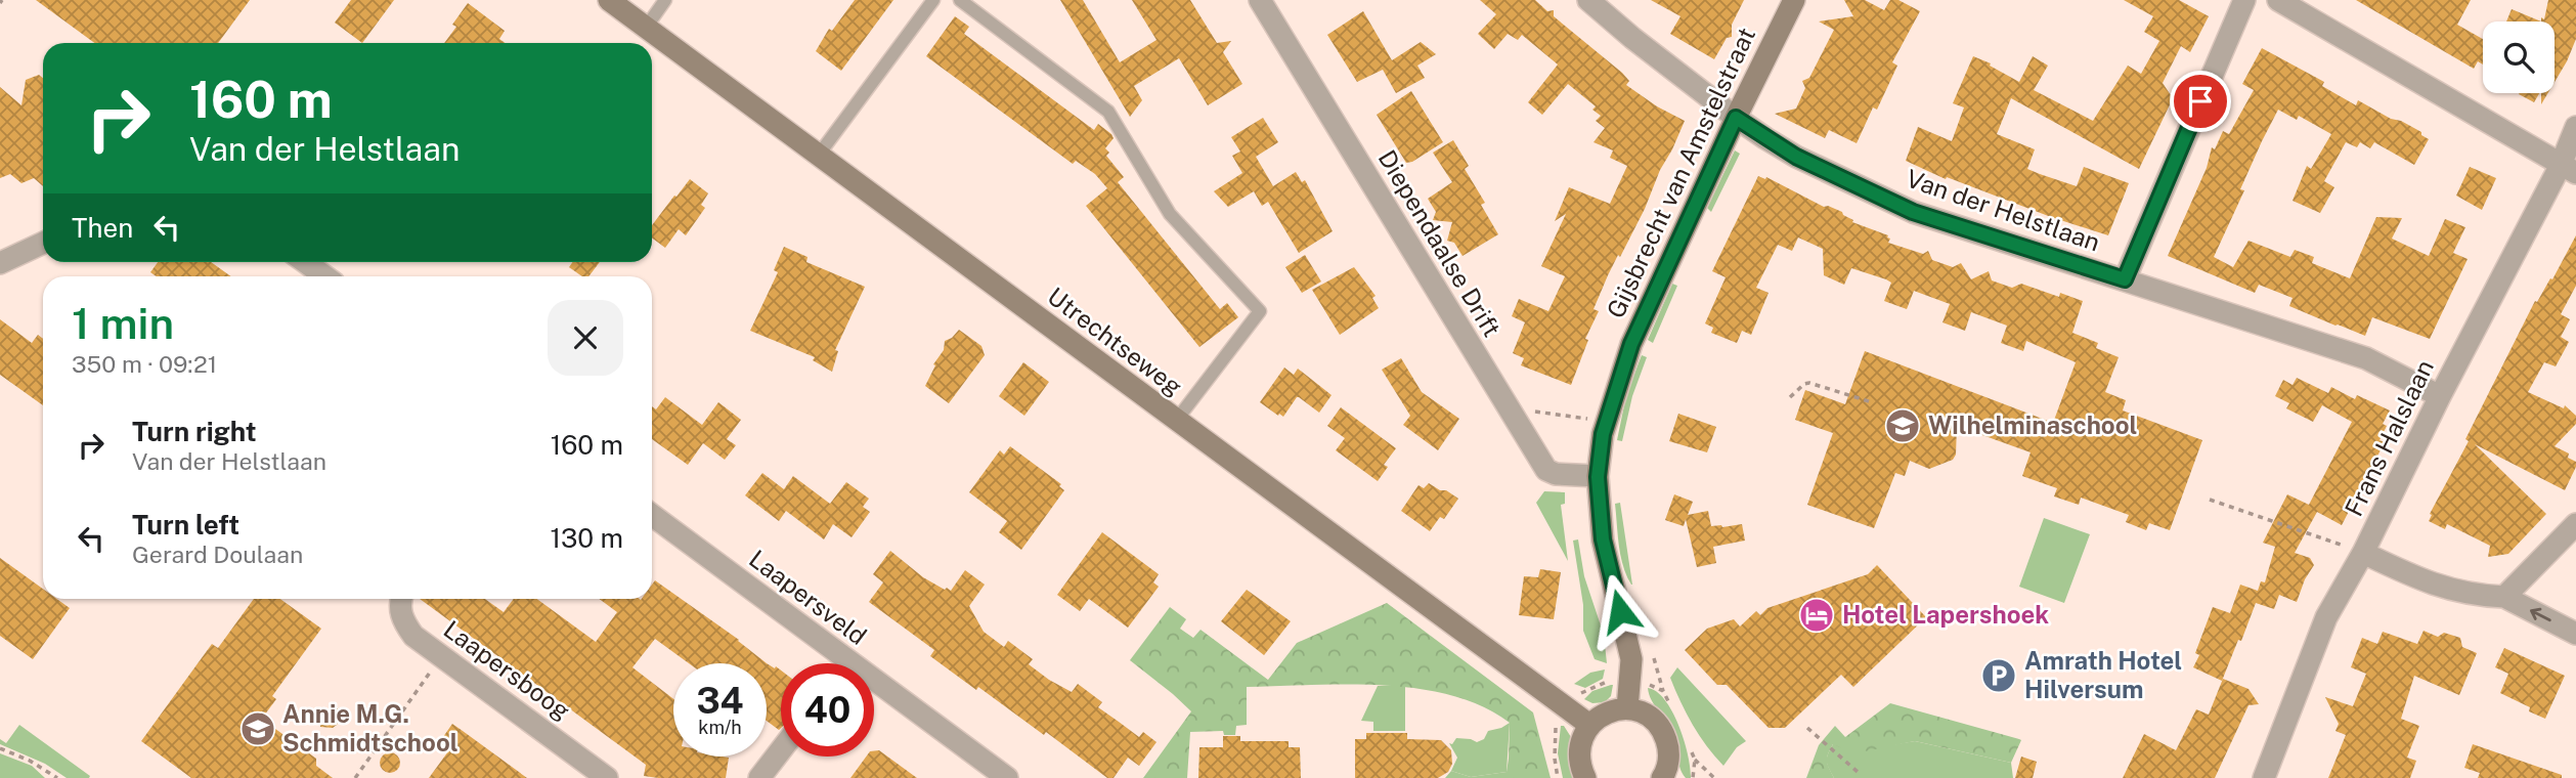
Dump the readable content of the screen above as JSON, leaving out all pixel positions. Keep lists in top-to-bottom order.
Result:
{
  "streets": {
    "main road": ["Gijsbrecht van Amstelstraat", "Utrechtseweg"],
    "street": [
      "Van der Helstlaan",
      "Diependaalse Drift",
      "Frans Halslaan",
      "Laapersveld",
      "Laapersboog"
    ]
  },
  "crossings": [
    ["Gijsbrecht van Amstelstraat", "Van der Helstlaan"],
    ["Gijsbrecht van Amstelstraat", "Diependaalse Drift"],
    ["Van der Helstlaan", "Frans Halslaan"]
  ],
  "places": {
    "school or university": ["Wilhelminaschool", "Annie M.G. Schmidtschool"],
    "hotel": ["Hotel Lapershoek"],
    "parking": ["Amrath Hotel Hilversum"]
  },
  "page": {
    "turn": ["160 m", "Van der Helstlaan"],
    "then": "Then",
    "heading": ["1 min", "350 m · 09:21"],
    "list": [
      {
        "name": "Turn right",
        "note": "Van der Helstlaan",
        "value": "160 m"
      },
      {
        "name": "Turn left",
        "note": "Gerard Doulaan",
        "value": "130 m"
      }
    ],
    "speed": "34 km/h",
    "limit": "40"
  }
}
